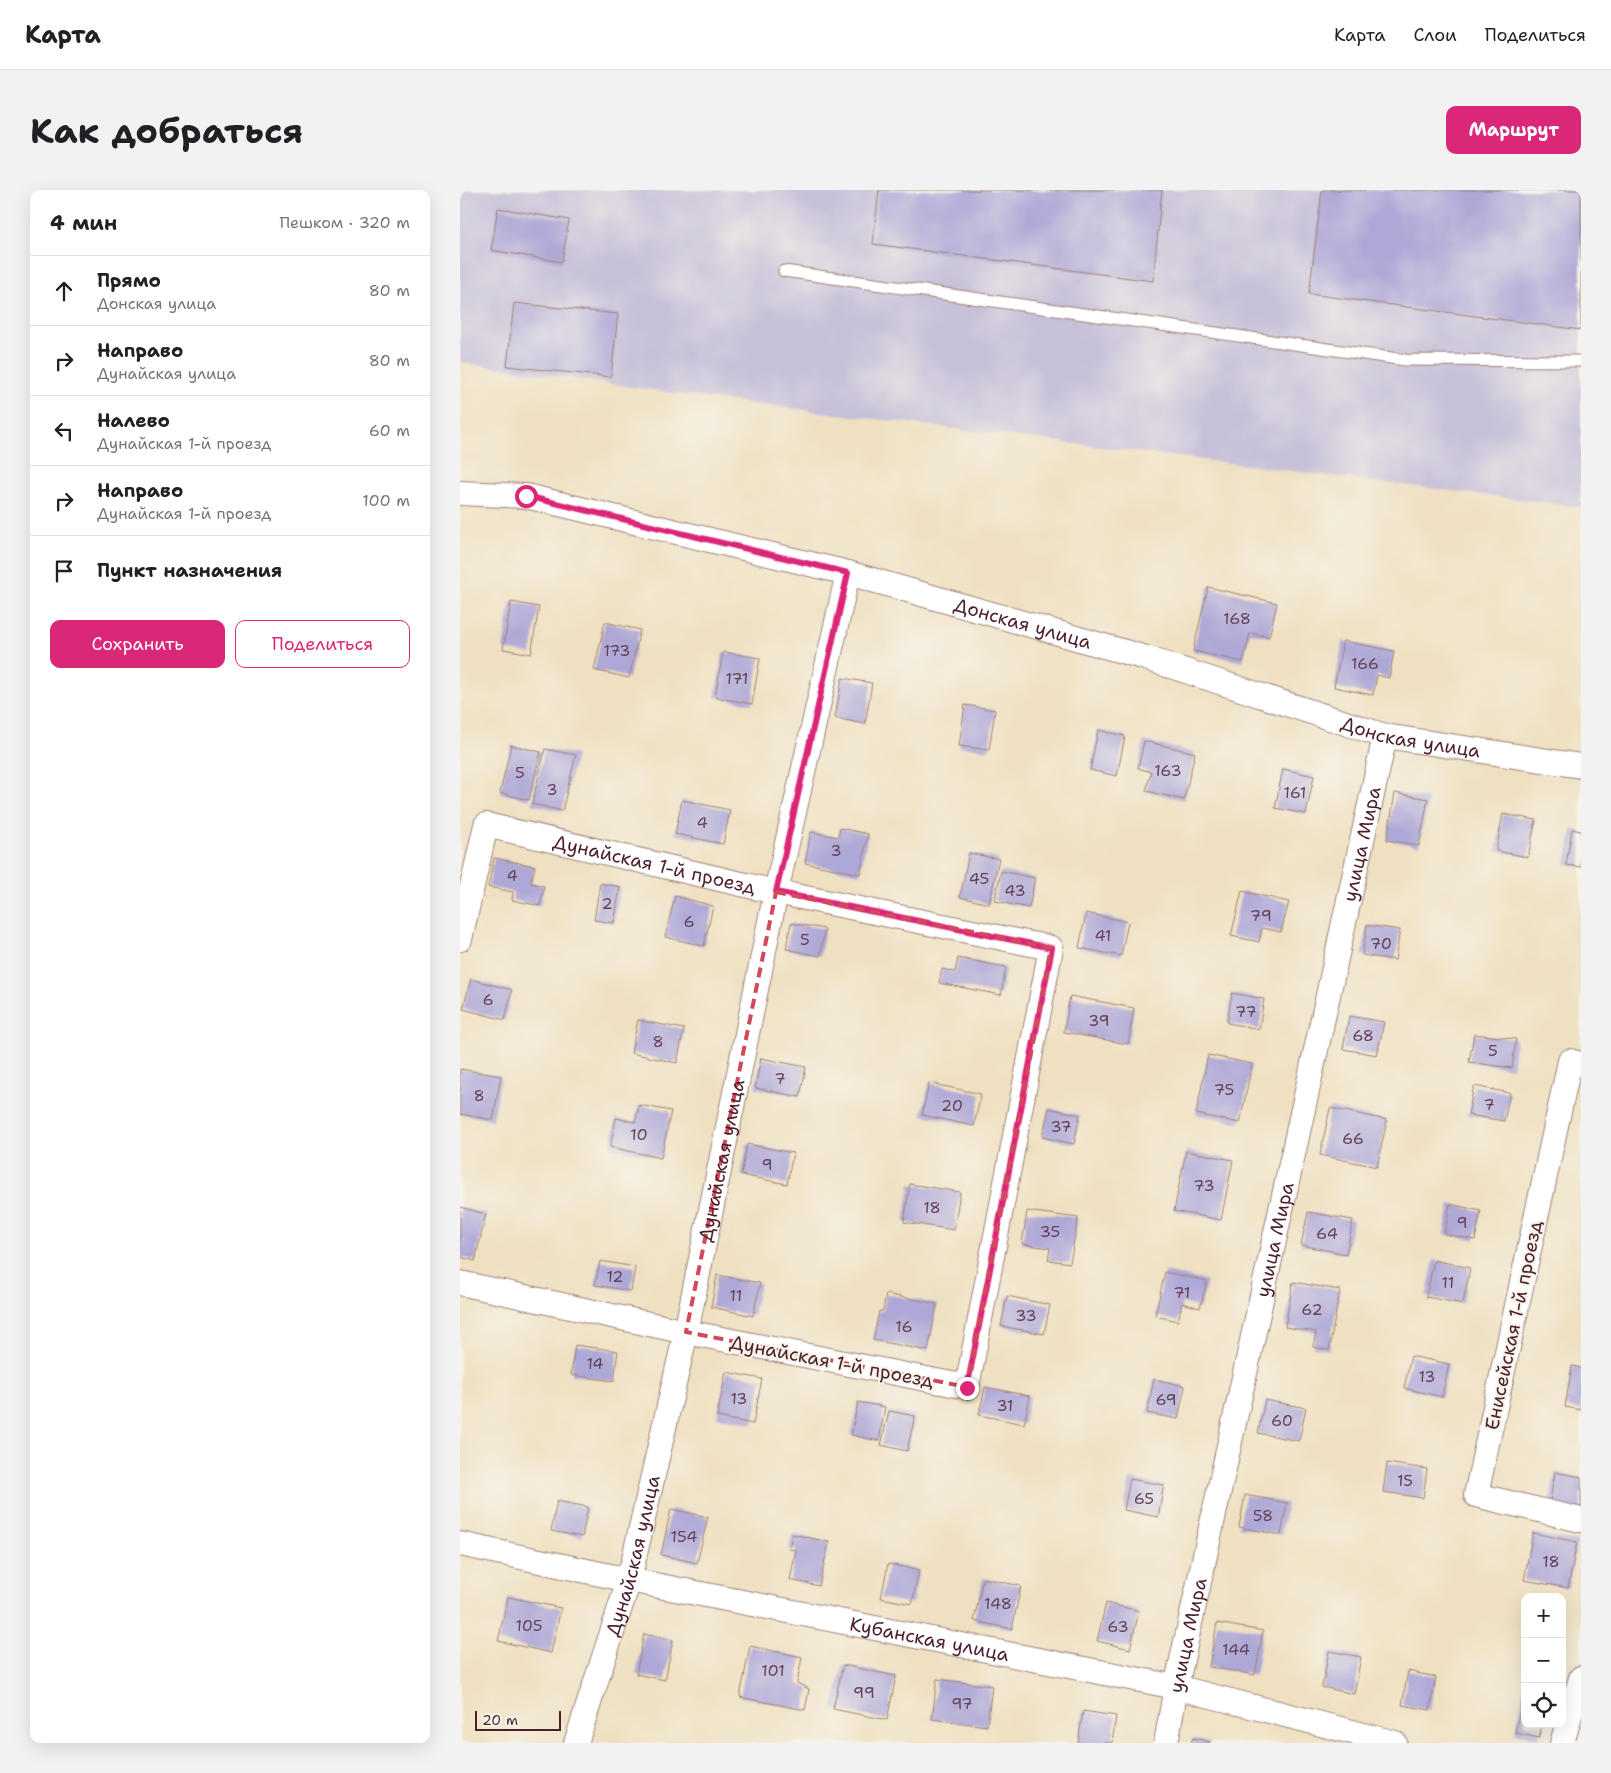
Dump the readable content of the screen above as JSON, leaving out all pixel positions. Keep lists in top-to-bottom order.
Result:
{
  "streets": {
    "street": [
      "Донская улица",
      "улица Мира",
      "Дунайская 1-й проезд",
      "Дунайская улица",
      "Енисейская 1-й проезд",
      "Кубанская улица"
    ]
  },
  "crossings": [
    ["Донская улица", "улица Мира"],
    ["Донская улица", "Дунайская улица"],
    ["улица Мира", "Кубанская улица"],
    ["Дунайская 1-й проезд", "Дунайская улица"],
    ["Дунайская улица", "Кубанская улица"]
  ],
  "house_numbers": [
    "168",
    "173",
    "166",
    "171",
    "163",
    "5",
    "3",
    "161",
    "4",
    "3",
    "4",
    "45",
    "43",
    "2",
    "79",
    "6",
    "41",
    "5",
    "70",
    "6",
    "77",
    "39",
    "68",
    "8",
    "5",
    "7",
    "75",
    "8",
    "7",
    "20",
    "37",
    "10",
    "66",
    "9",
    "73",
    "18",
    "9",
    "35",
    "64",
    "12",
    "11",
    "71",
    "11",
    "62",
    "33",
    "16",
    "14",
    "13",
    "13",
    "69",
    "31",
    "60",
    "15",
    "65",
    "58",
    "154",
    "18",
    "148",
    "105",
    "63",
    "144",
    "101",
    "99",
    "97"
  ],
  "scale_bar": "20 m",
  "page": {
    "header": "Карта",
    "nav": ["Карта", "Слои", "Поделиться"],
    "buttons": [
      "Маршрут",
      ["Сохранить", "Поделиться"]
    ],
    "title": "Как добраться",
    "heading": ["4 мин", "Пешком · 320 m"],
    "list": [
      ["Прямо", "Донская улица", "80 m"],
      ["Направо", "Дунайская улица", "80 m"],
      ["Налево", "Дунайская 1-й проезд", "60 m"],
      ["Направо", "Дунайская 1-й проезд", "100 m"],
      "Пункт назначения"
    ],
    "map_buttons": ["+", "−"],
    "scale": "20 m"
  }
}
